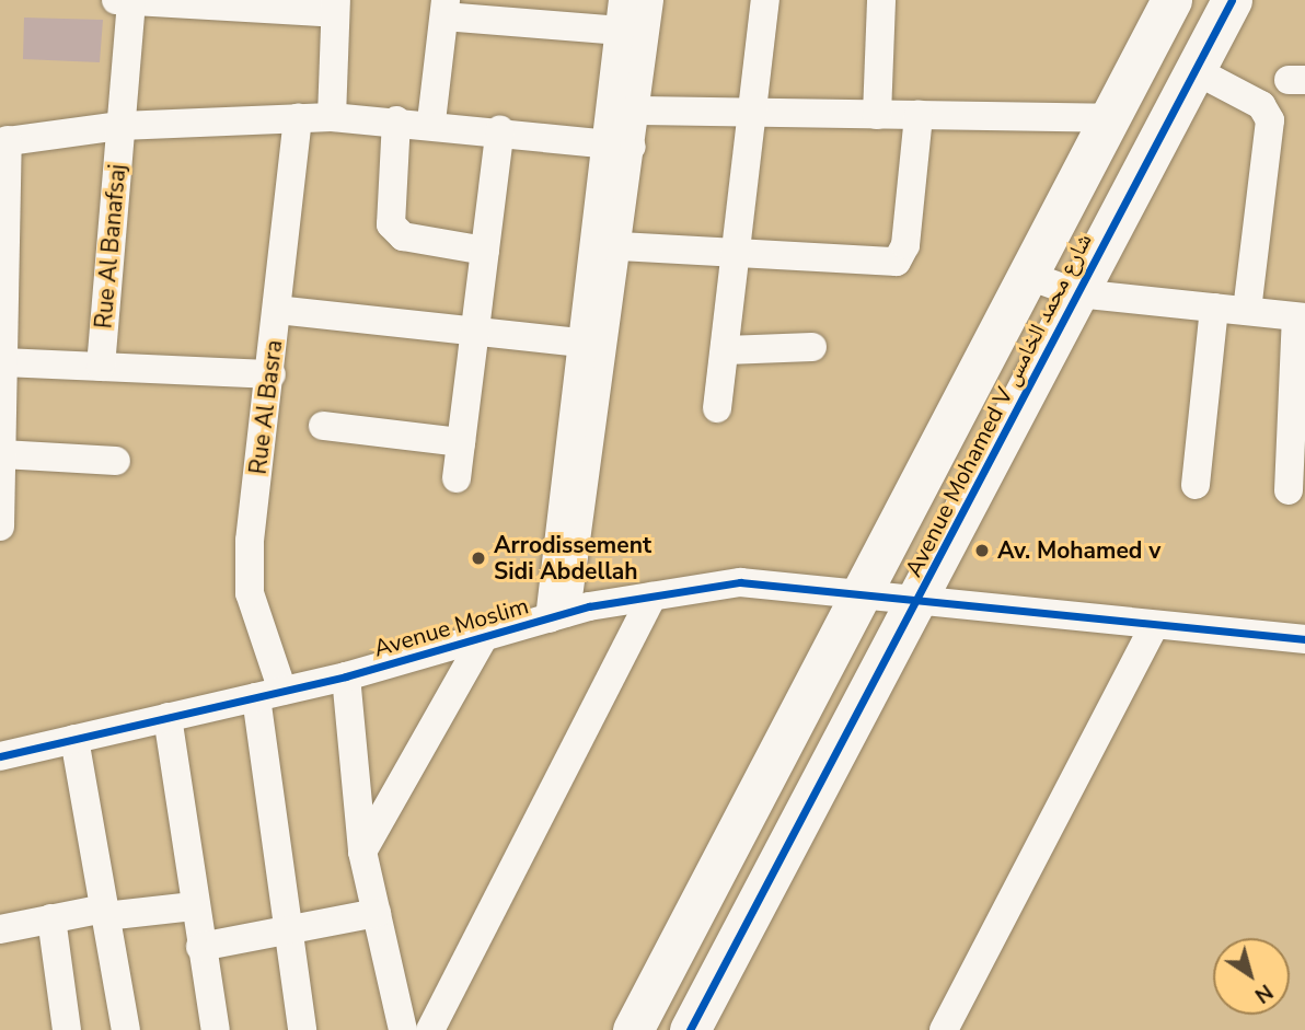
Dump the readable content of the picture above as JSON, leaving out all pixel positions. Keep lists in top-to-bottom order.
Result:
{
  "streets": {
    "street": [
      "Rue Al Banafsaj",
      "Avenue Mohamed V شارع محمد الخامس",
      "Rue Al Basra",
      "Avenue Moslim"
    ]
  },
  "crossings": [
    ["Avenue Mohamed V شارع محمد الخامس", "Avenue Moslim"],
    ["Rue Al Basra", "Avenue Moslim"]
  ],
  "places": ["Av. Mohamed v", "Arrodissement Sidi Abdellah"],
  "north": "bottom right"
}
